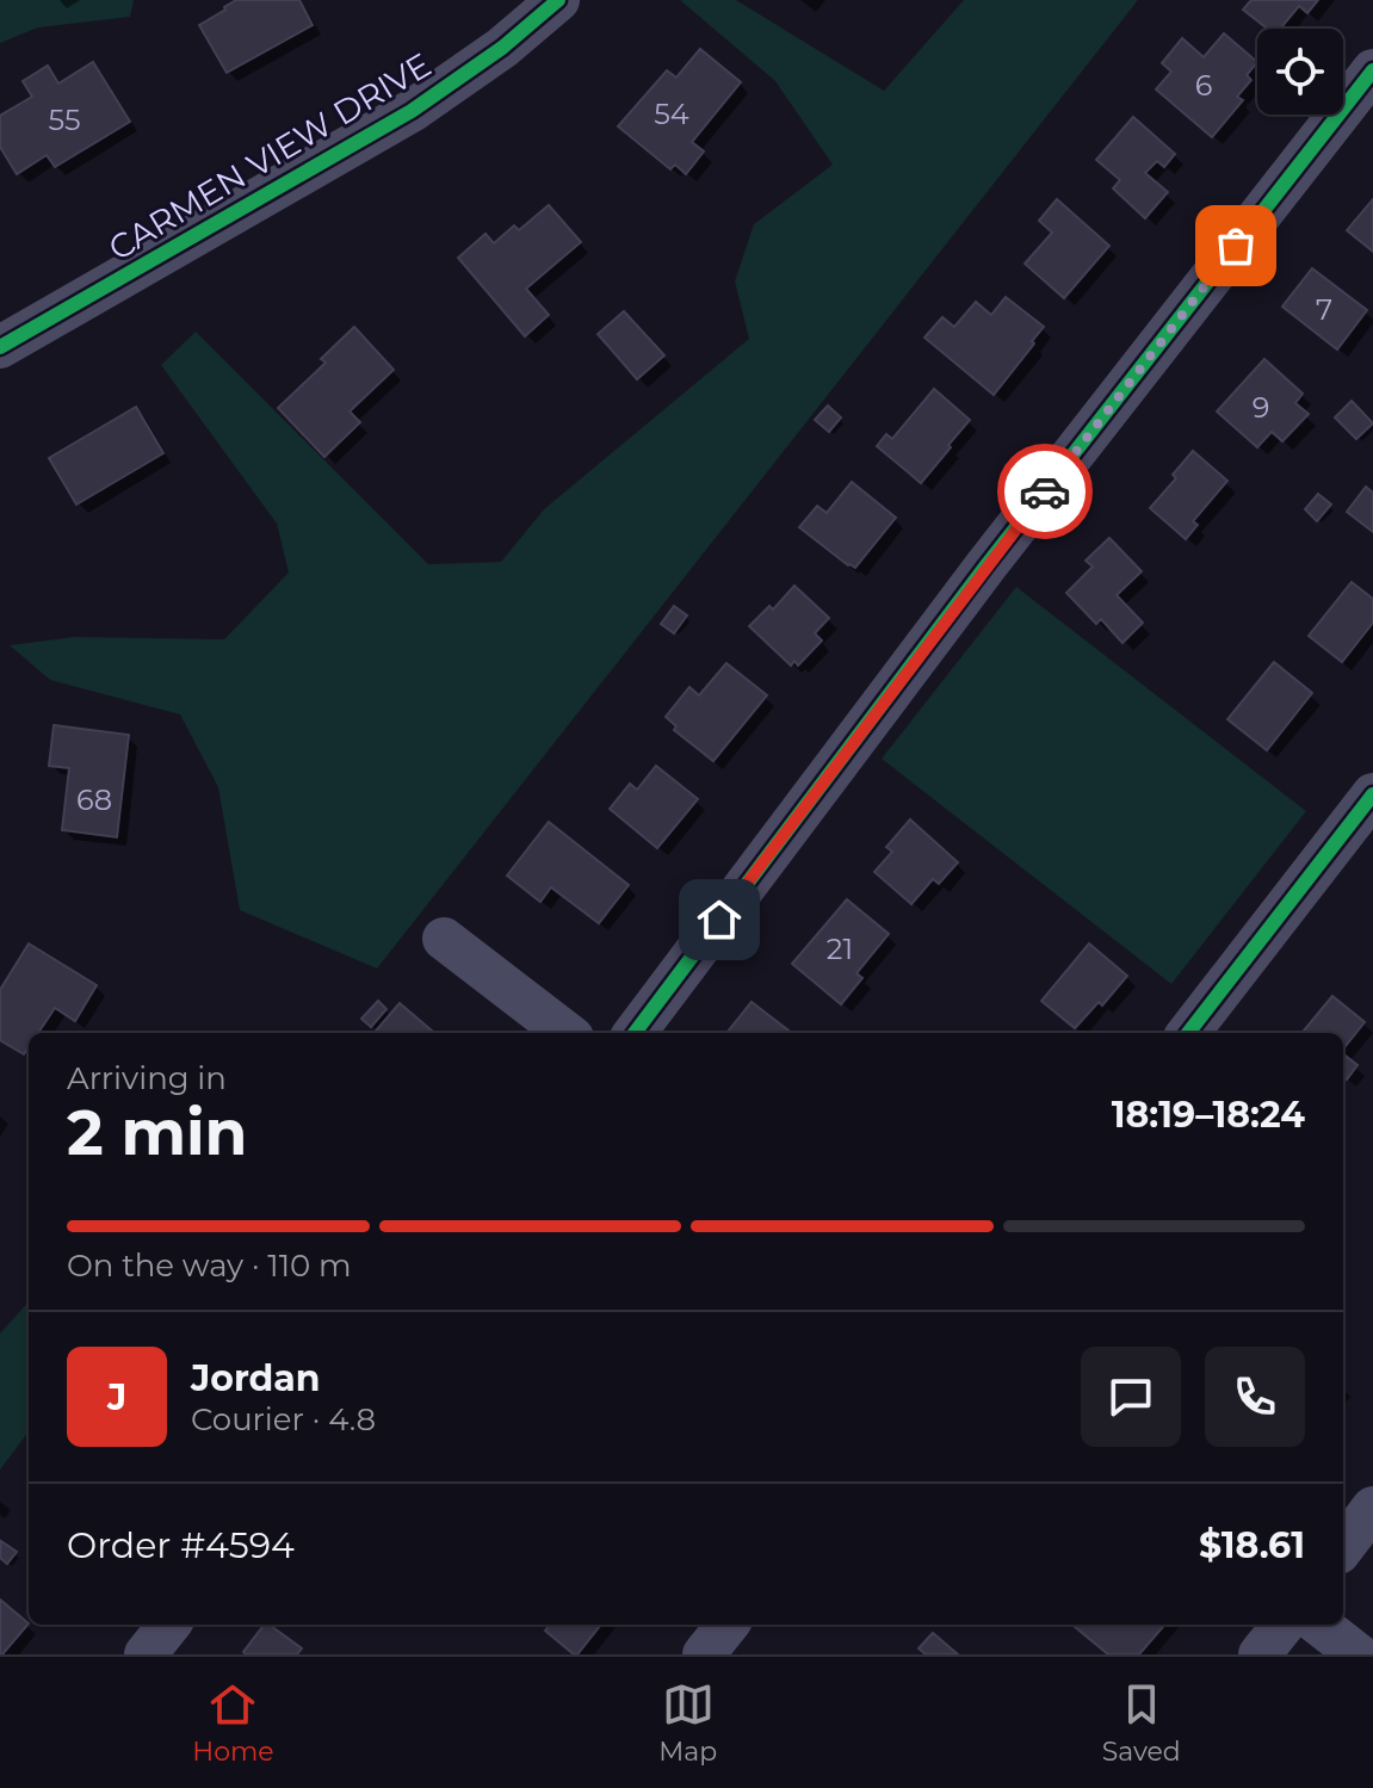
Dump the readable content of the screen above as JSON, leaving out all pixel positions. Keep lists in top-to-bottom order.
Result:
{
  "streets": {
    "street": ["CARMEN VIEW DRIVE"]
  },
  "house_numbers": [
    "6",
    "54",
    "55",
    "7",
    "9",
    "68",
    "21"
  ],
  "page": {
    "heading": ["2 min", "Arriving in", "18:19–18:24"],
    "panel": [
      "Jordan",
      "Courier · 4.8",
      "Order #4594",
      "$18.61"
    ],
    "bar": "On the way · 110 m",
    "round": "J",
    "tabs": ["Home", "Map", "Saved"]
  }
}
